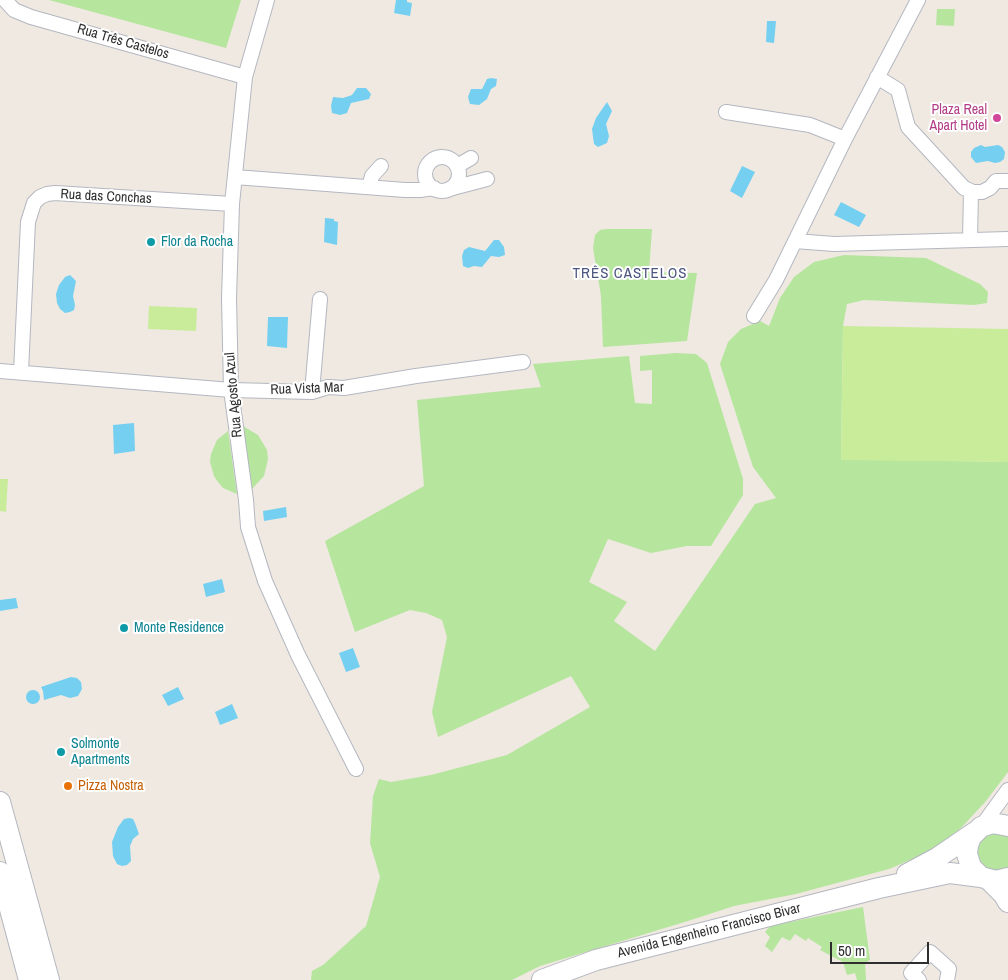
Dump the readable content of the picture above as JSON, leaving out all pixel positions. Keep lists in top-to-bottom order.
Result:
{
  "streets": {
    "street": [
      "Rua Três Castelos",
      "Rua das Conchas",
      "Rua Vista Mar",
      "Rua Agosto Azul",
      "Avenida Engenheiro Francisco Bivar"
    ]
  },
  "crossings": [
    ["Rua Três Castelos", "Rua Agosto Azul"],
    ["Rua das Conchas", "Rua Vista Mar"],
    ["Rua das Conchas", "Rua Agosto Azul"],
    ["Rua Vista Mar", "Rua Agosto Azul"]
  ],
  "districts": ["TRÊS CASTELOS"],
  "places": [
    "Plaza Real Apart Hotel",
    "Flor da Rocha",
    "Monte Residence",
    "Solmonte Apartments",
    "Pizza Nostra"
  ],
  "scale_bar": "50 m"
}
